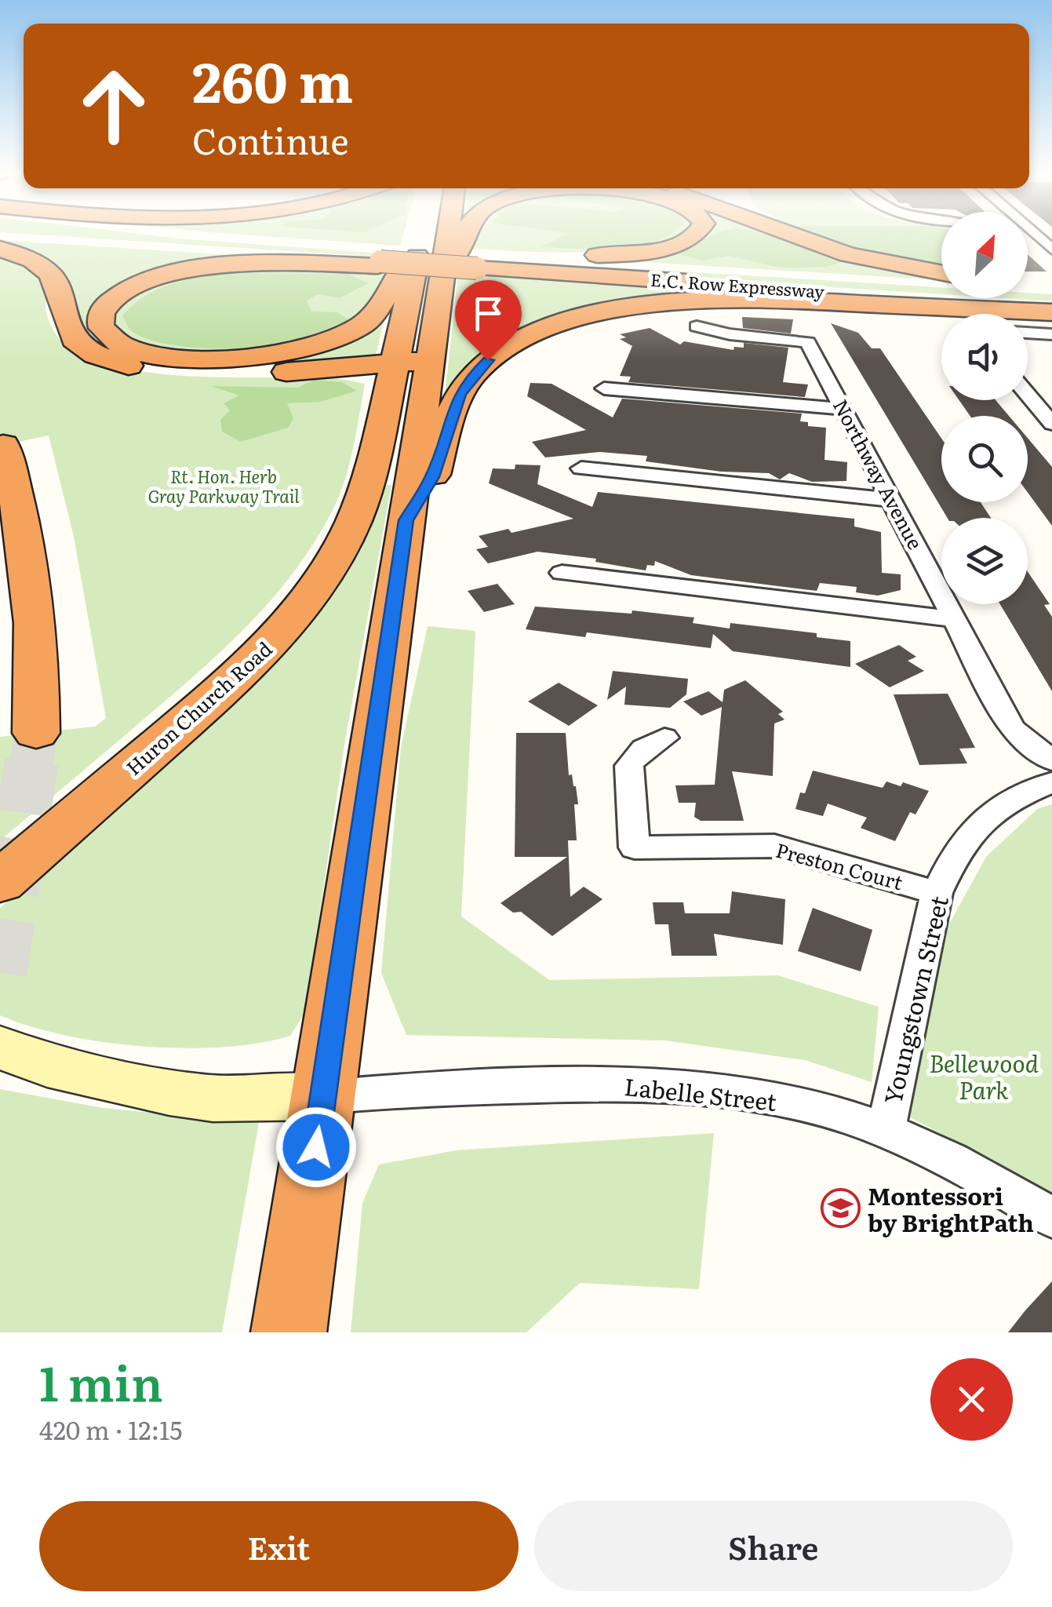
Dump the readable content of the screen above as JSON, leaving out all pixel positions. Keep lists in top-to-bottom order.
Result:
{
  "streets": {
    "highway": ["E.C. Row Expressway", "Huron Church Road"],
    "street": [
      "Northway Avenue",
      "Preston Court",
      "Youngstown Street",
      "Labelle Street"
    ]
  },
  "crossings": [
    ["E.C. Row Expressway", "Huron Church Road"],
    ["Huron Church Road", "Labelle Street"],
    ["Preston Court", "Youngstown Street"],
    ["Youngstown Street", "Labelle Street"]
  ],
  "parks": ["Rt. Hon. Herb Gray Parkway Trail", "Bellewood Park"],
  "places": {
    "school or university": ["Montessori by BrightPath"]
  },
  "north": "top right",
  "page": {
    "turn": ["260 m", "Continue"],
    "heading": ["1 min", "420 m · 12:15"],
    "buttons": ["Exit", "Share"]
  }
}
